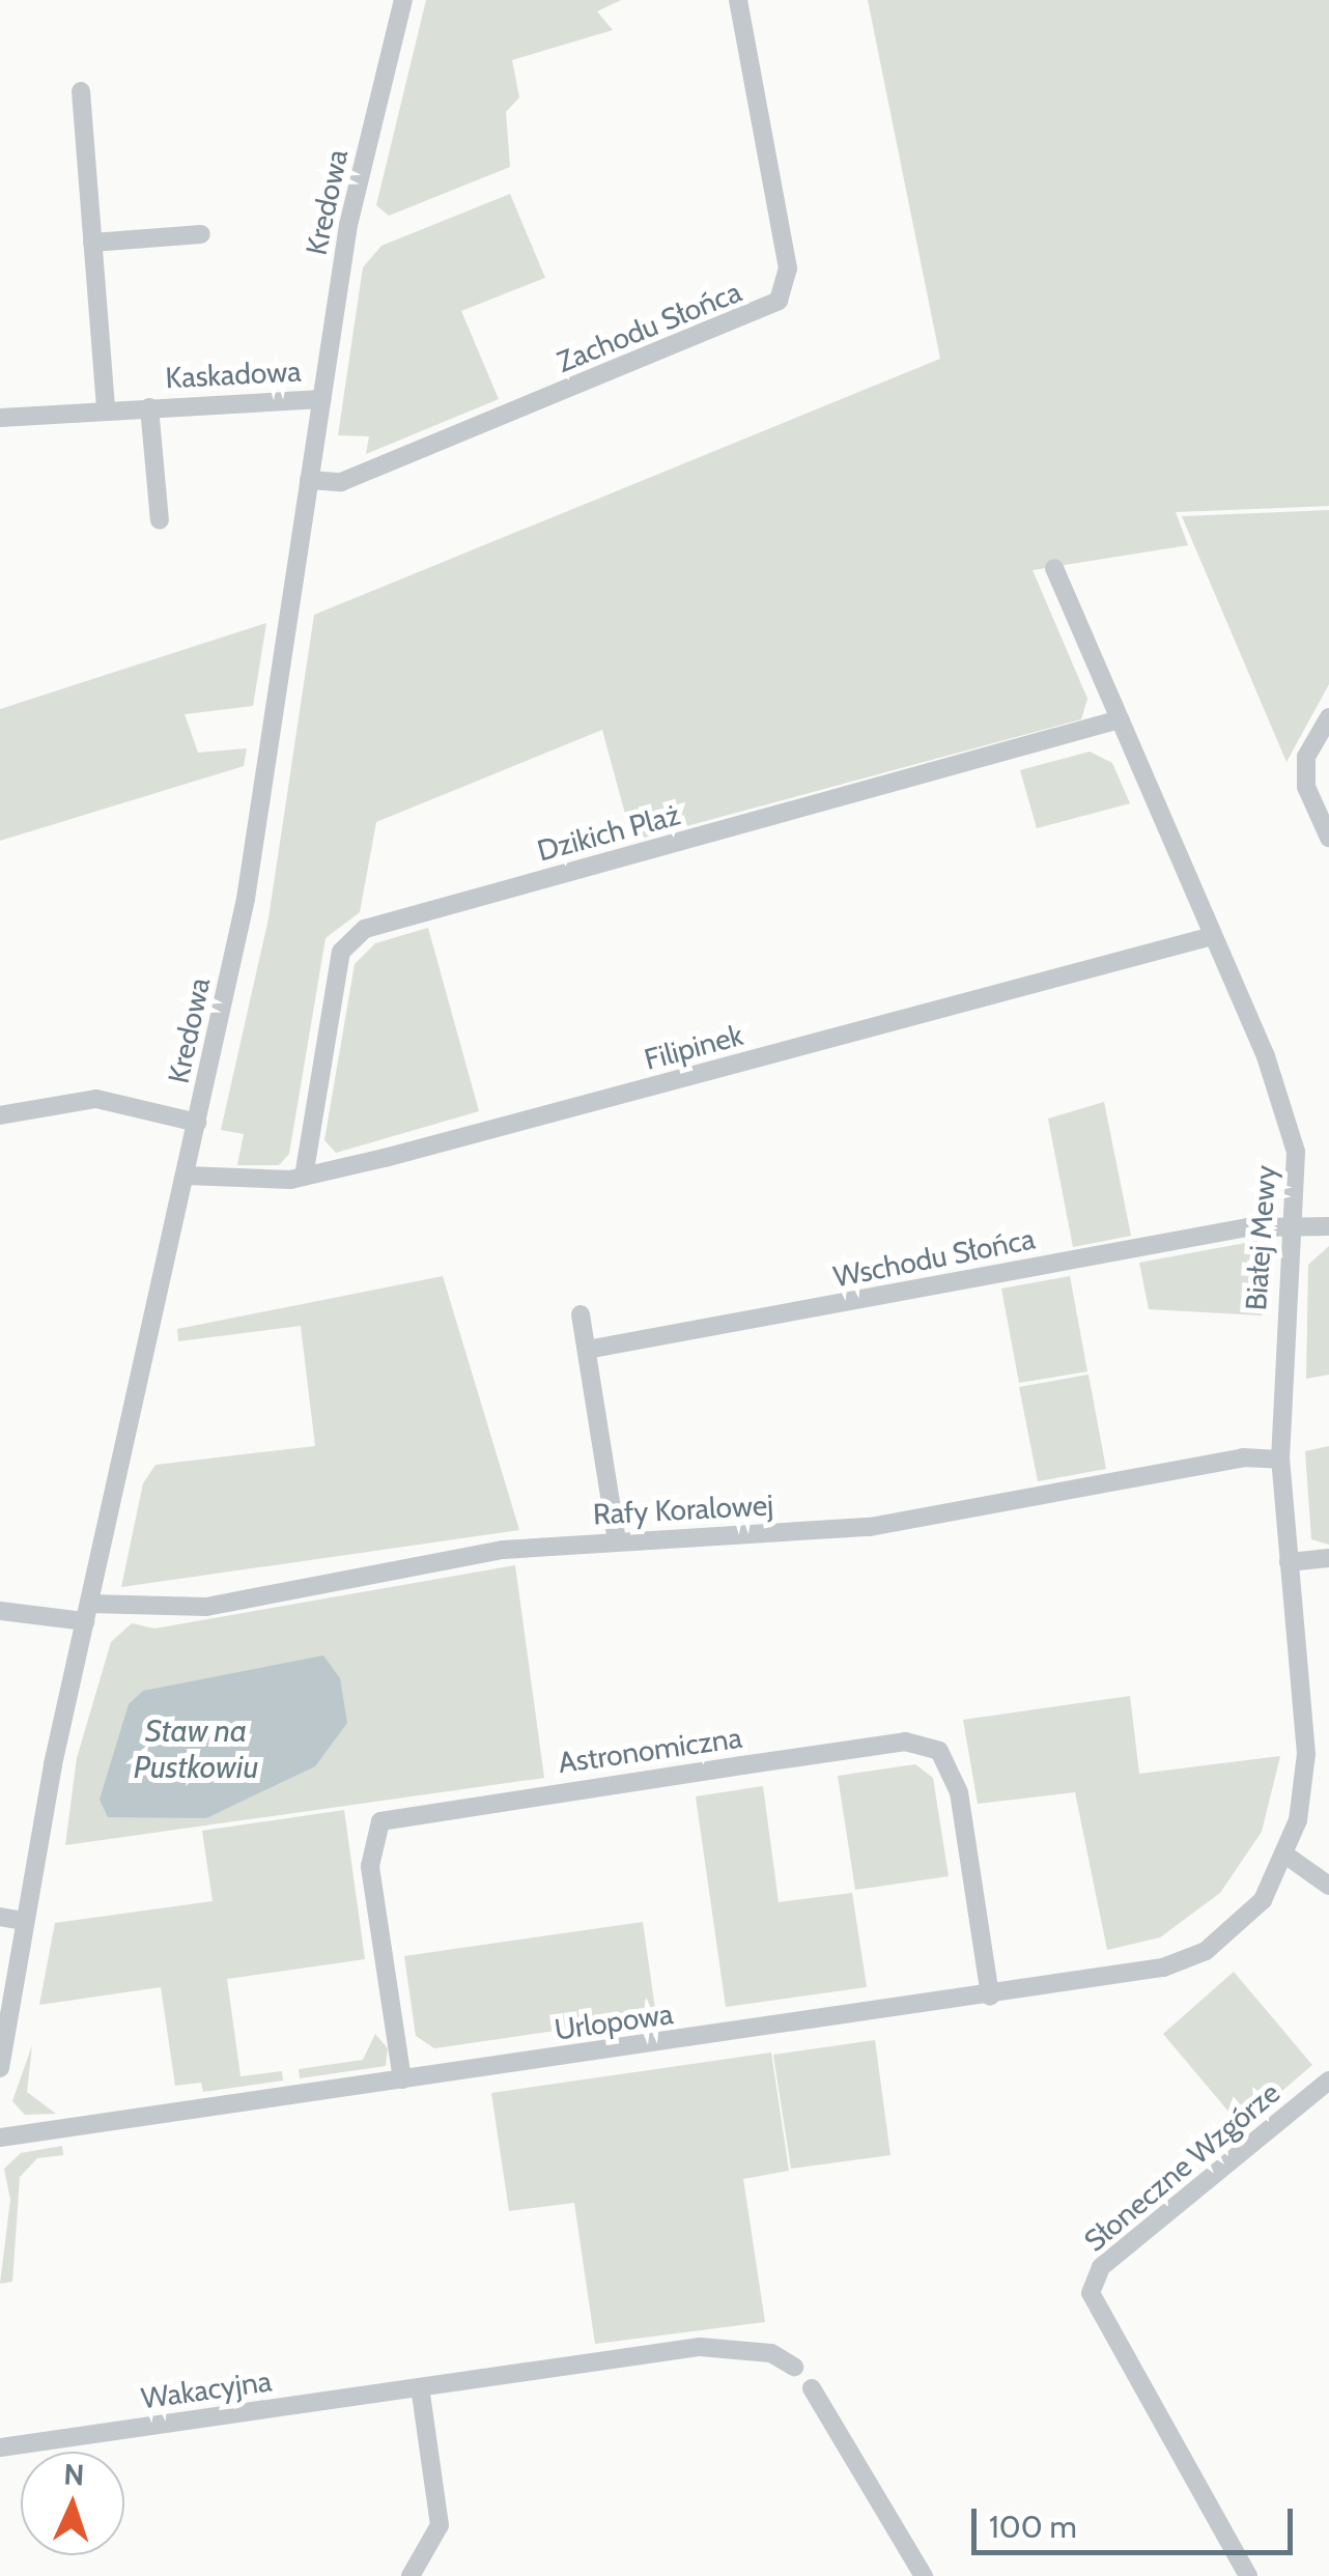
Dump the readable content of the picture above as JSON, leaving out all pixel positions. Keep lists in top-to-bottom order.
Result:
{
  "streets": {
    "street": [
      "Kredowa",
      "Zachodu Słońca",
      "Kaskadowa",
      "Dzikich Plaż",
      "Filipinek",
      "Białej Mewy",
      "Wschodu Słońca",
      "Rafy Koralowej",
      "Astronomiczna",
      "Urlopowa",
      "Słoneczne Wzgórze",
      "Wakacyjna"
    ]
  },
  "crossings": [
    ["Kredowa", "Zachodu Słońca"],
    ["Kredowa", "Kaskadowa"],
    ["Kredowa", "Filipinek"],
    ["Kredowa", "Rafy Koralowej"],
    ["Dzikich Plaż", "Filipinek"],
    ["Dzikich Plaż", "Białej Mewy"],
    ["Filipinek", "Białej Mewy"],
    ["Białej Mewy", "Wschodu Słońca"],
    ["Białej Mewy", "Rafy Koralowej"],
    ["Białej Mewy", "Urlopowa"],
    ["Astronomiczna", "Urlopowa"]
  ],
  "water": ["Staw na Pustkowiu"],
  "scale_bar": "100 m",
  "north": "top"
}
